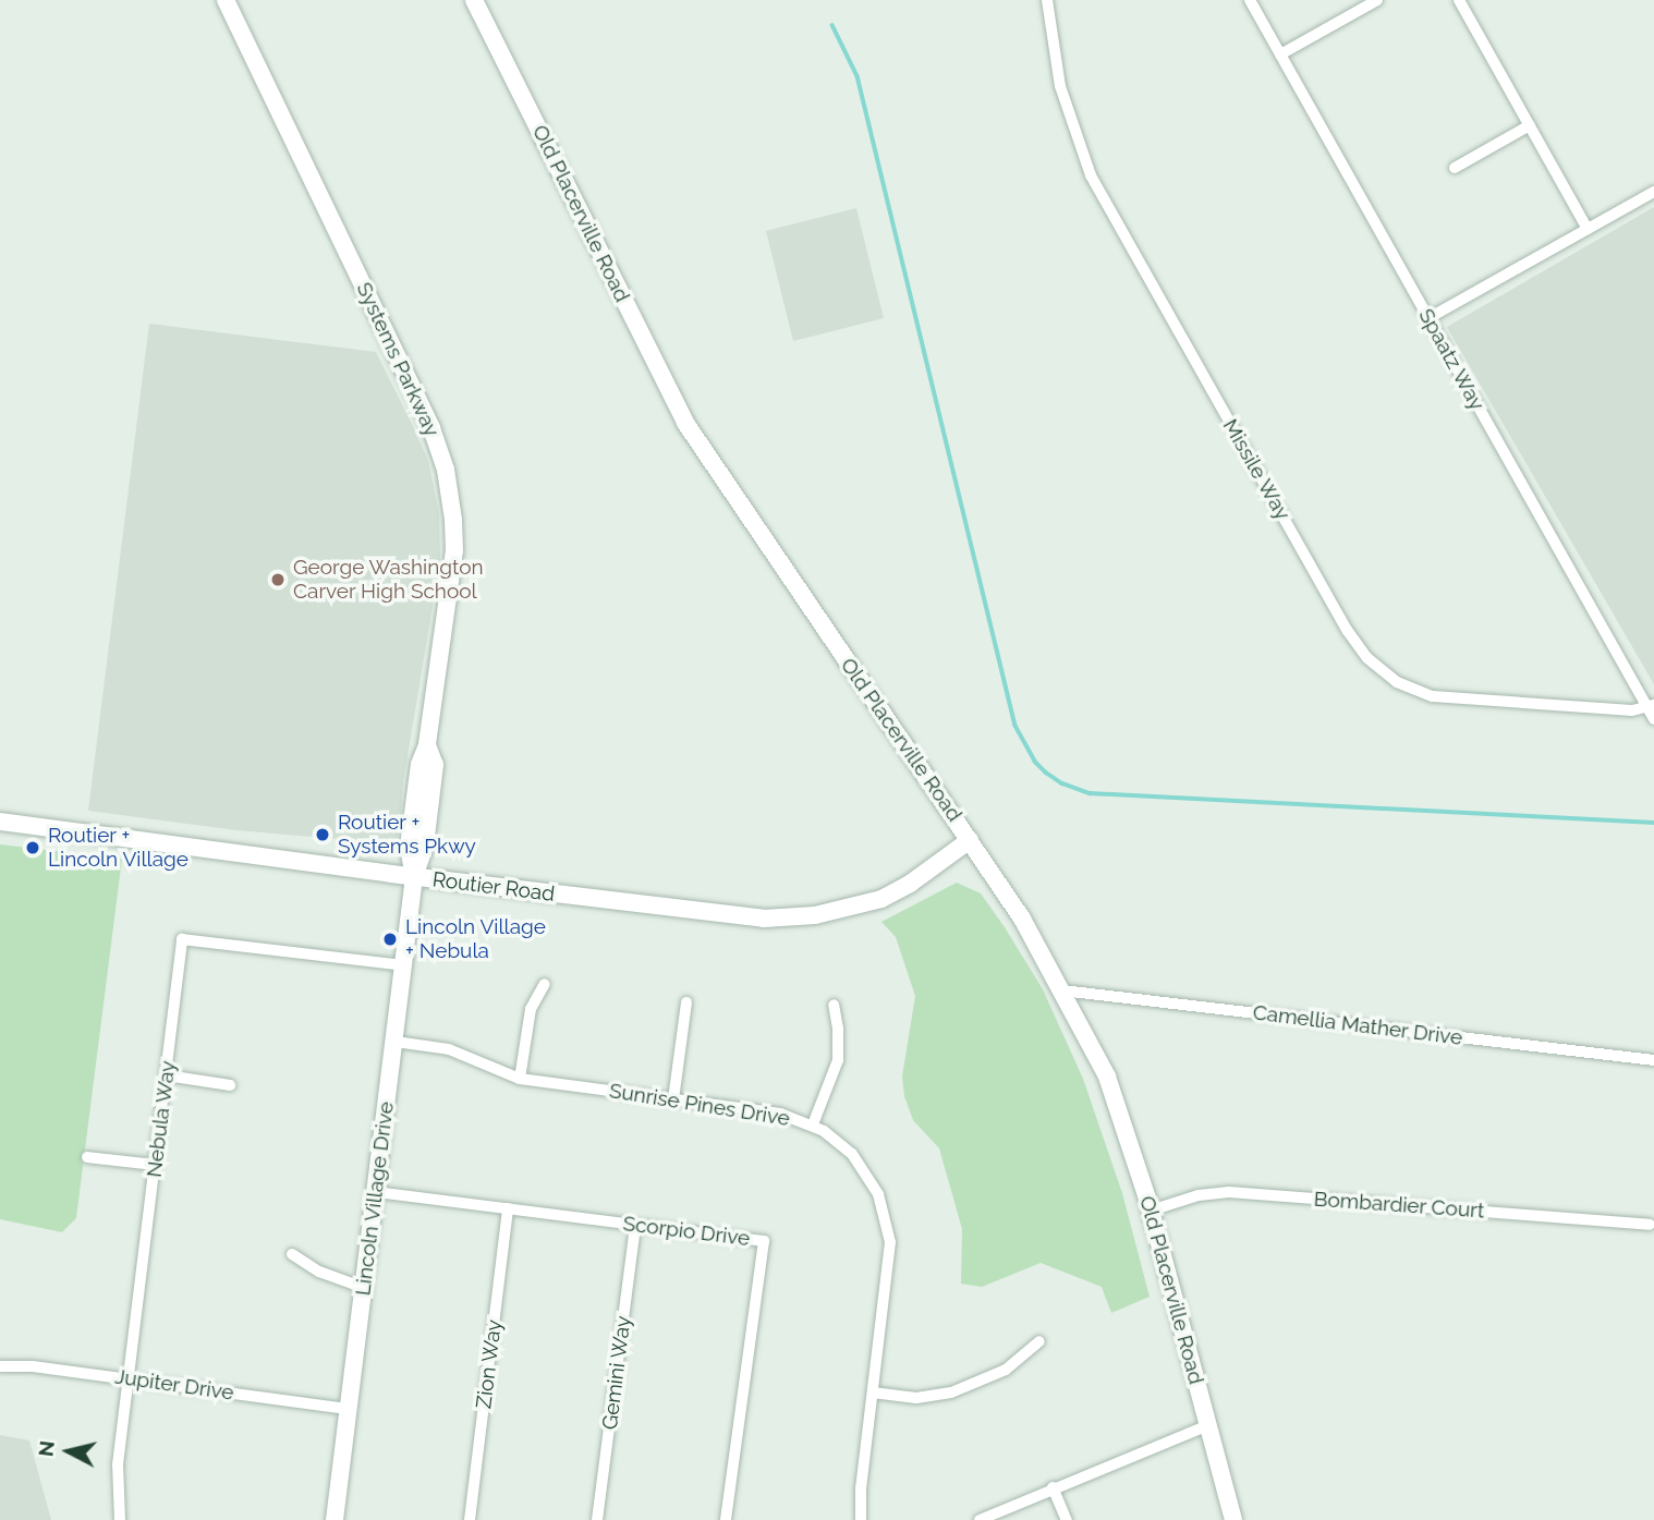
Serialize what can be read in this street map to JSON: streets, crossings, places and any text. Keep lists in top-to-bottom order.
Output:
{
  "streets": {
    "street": [
      "Old Placerville Road",
      "Systems Parkway",
      "Spaatz Way",
      "Missile Way",
      "Routier Road",
      "Camellia Mather Drive",
      "Sunrise Pines Drive",
      "Nebula Way",
      "Lincoln Village Drive",
      "Bombardier Court",
      "Scorpio Drive",
      "Zion Way",
      "Gemini Way",
      "Jupiter Drive"
    ]
  },
  "crossings": [
    ["Old Placerville Road", "Routier Road"],
    ["Old Placerville Road", "Camellia Mather Drive"],
    ["Old Placerville Road", "Bombardier Court"],
    ["Systems Parkway", "Routier Road"],
    ["Systems Parkway", "Lincoln Village Drive"],
    ["Spaatz Way", "Missile Way"],
    ["Routier Road", "Lincoln Village Drive"],
    ["Sunrise Pines Drive", "Lincoln Village Drive"],
    ["Nebula Way", "Lincoln Village Drive"],
    ["Nebula Way", "Jupiter Drive"],
    ["Lincoln Village Drive", "Scorpio Drive"],
    ["Lincoln Village Drive", "Jupiter Drive"],
    ["Scorpio Drive", "Zion Way"],
    ["Scorpio Drive", "Gemini Way"]
  ],
  "places": [
    "George Washington Carver High School",
    "Routier + Systems Pkwy",
    "Routier + Lincoln Village",
    "Lincoln Village + Nebula"
  ],
  "north": "left"
}
